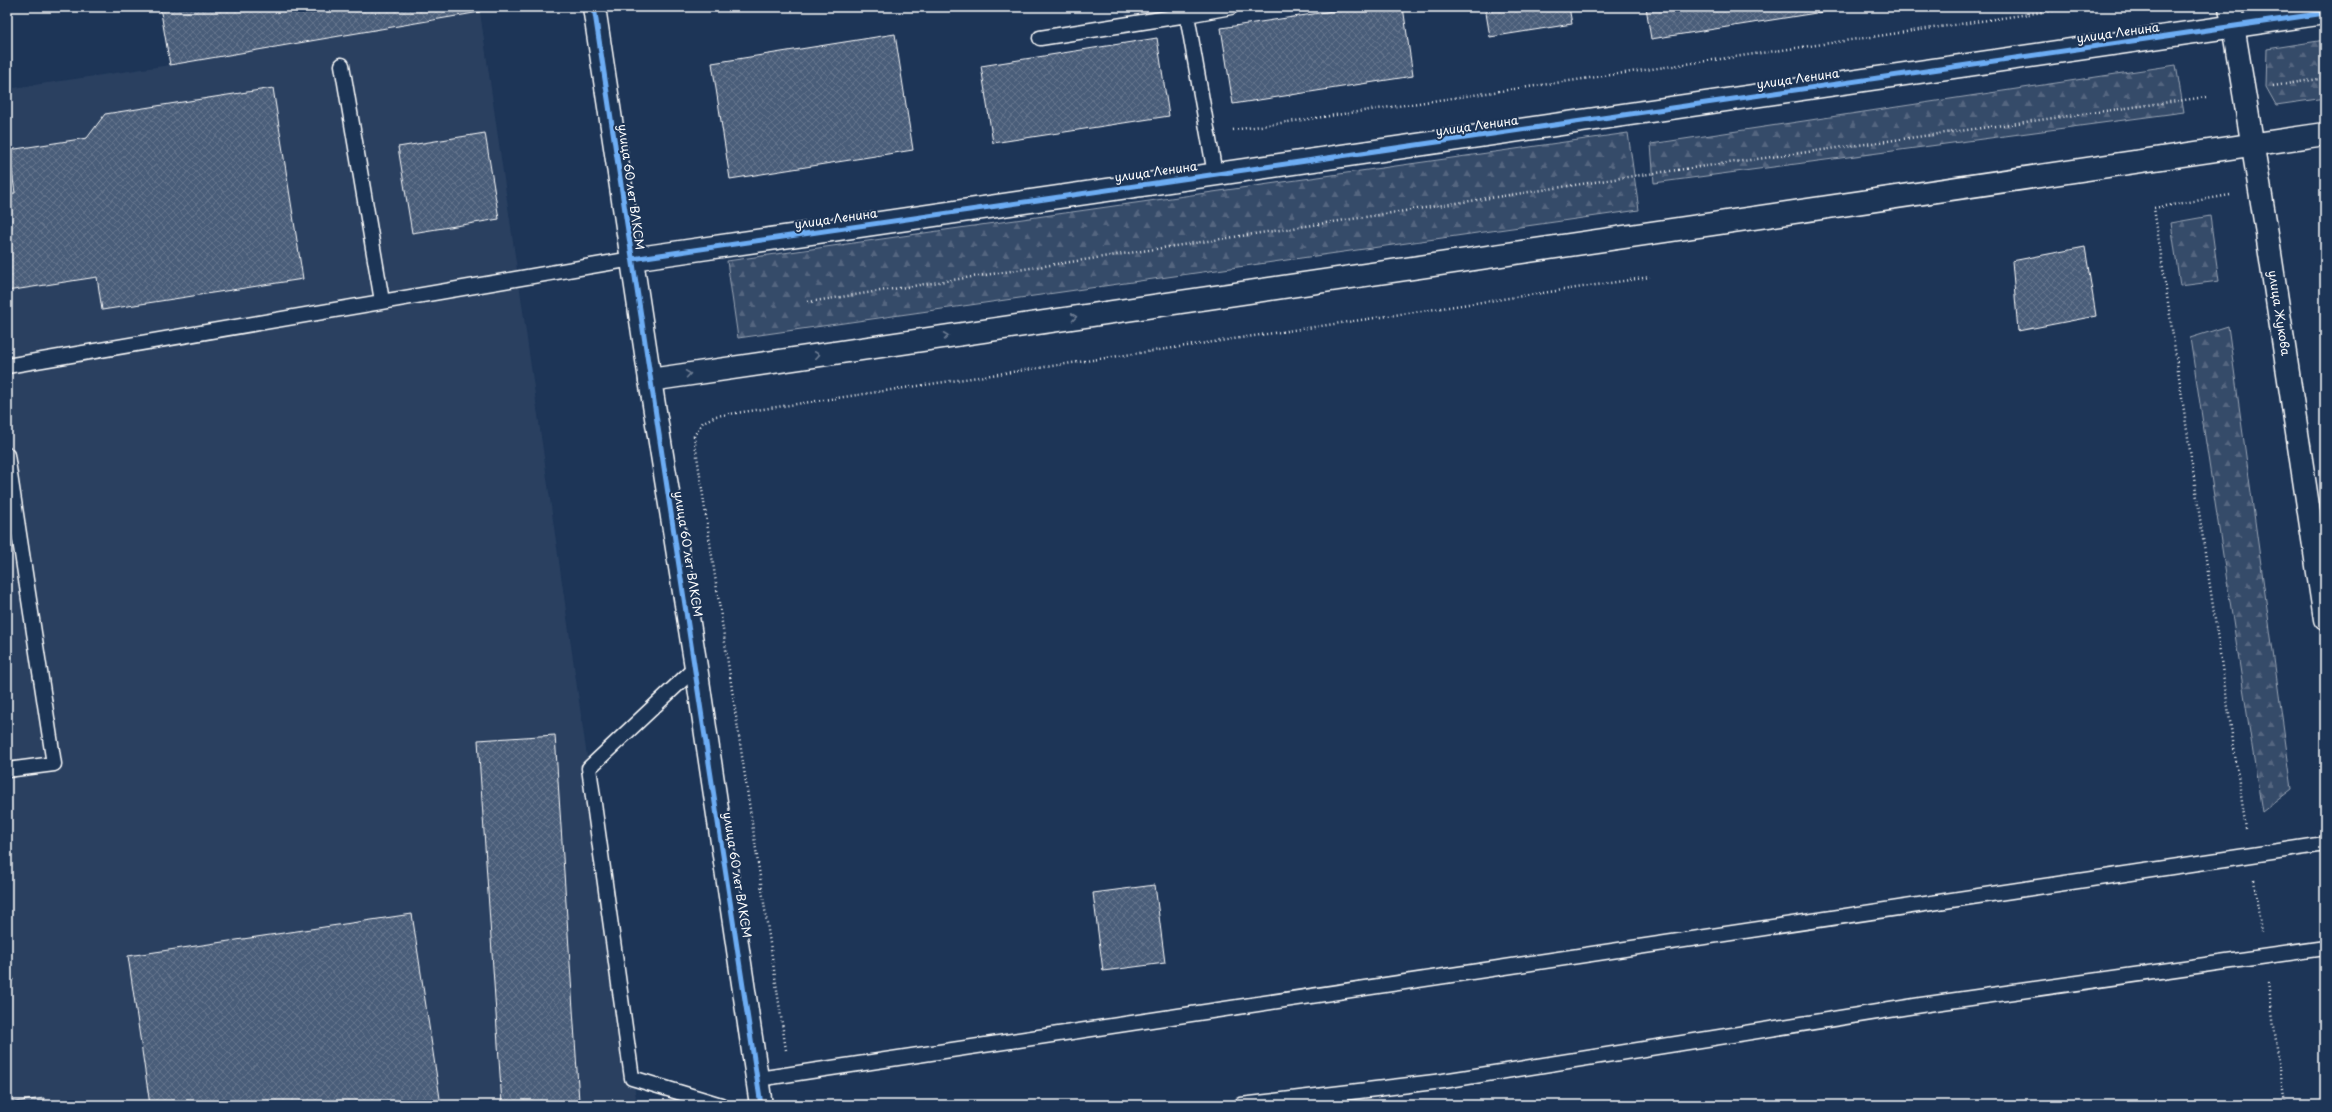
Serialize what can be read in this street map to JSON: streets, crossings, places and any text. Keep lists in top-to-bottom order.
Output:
{
  "streets": {
    "street": ["улица Ленина", "улица 60 лет ВЛКСМ", "улица Жукова"]
  },
  "crossings": [
    ["улица Ленина", "улица 60 лет ВЛКСМ"],
    ["улица Ленина", "улица Жукова"]
  ]
}
